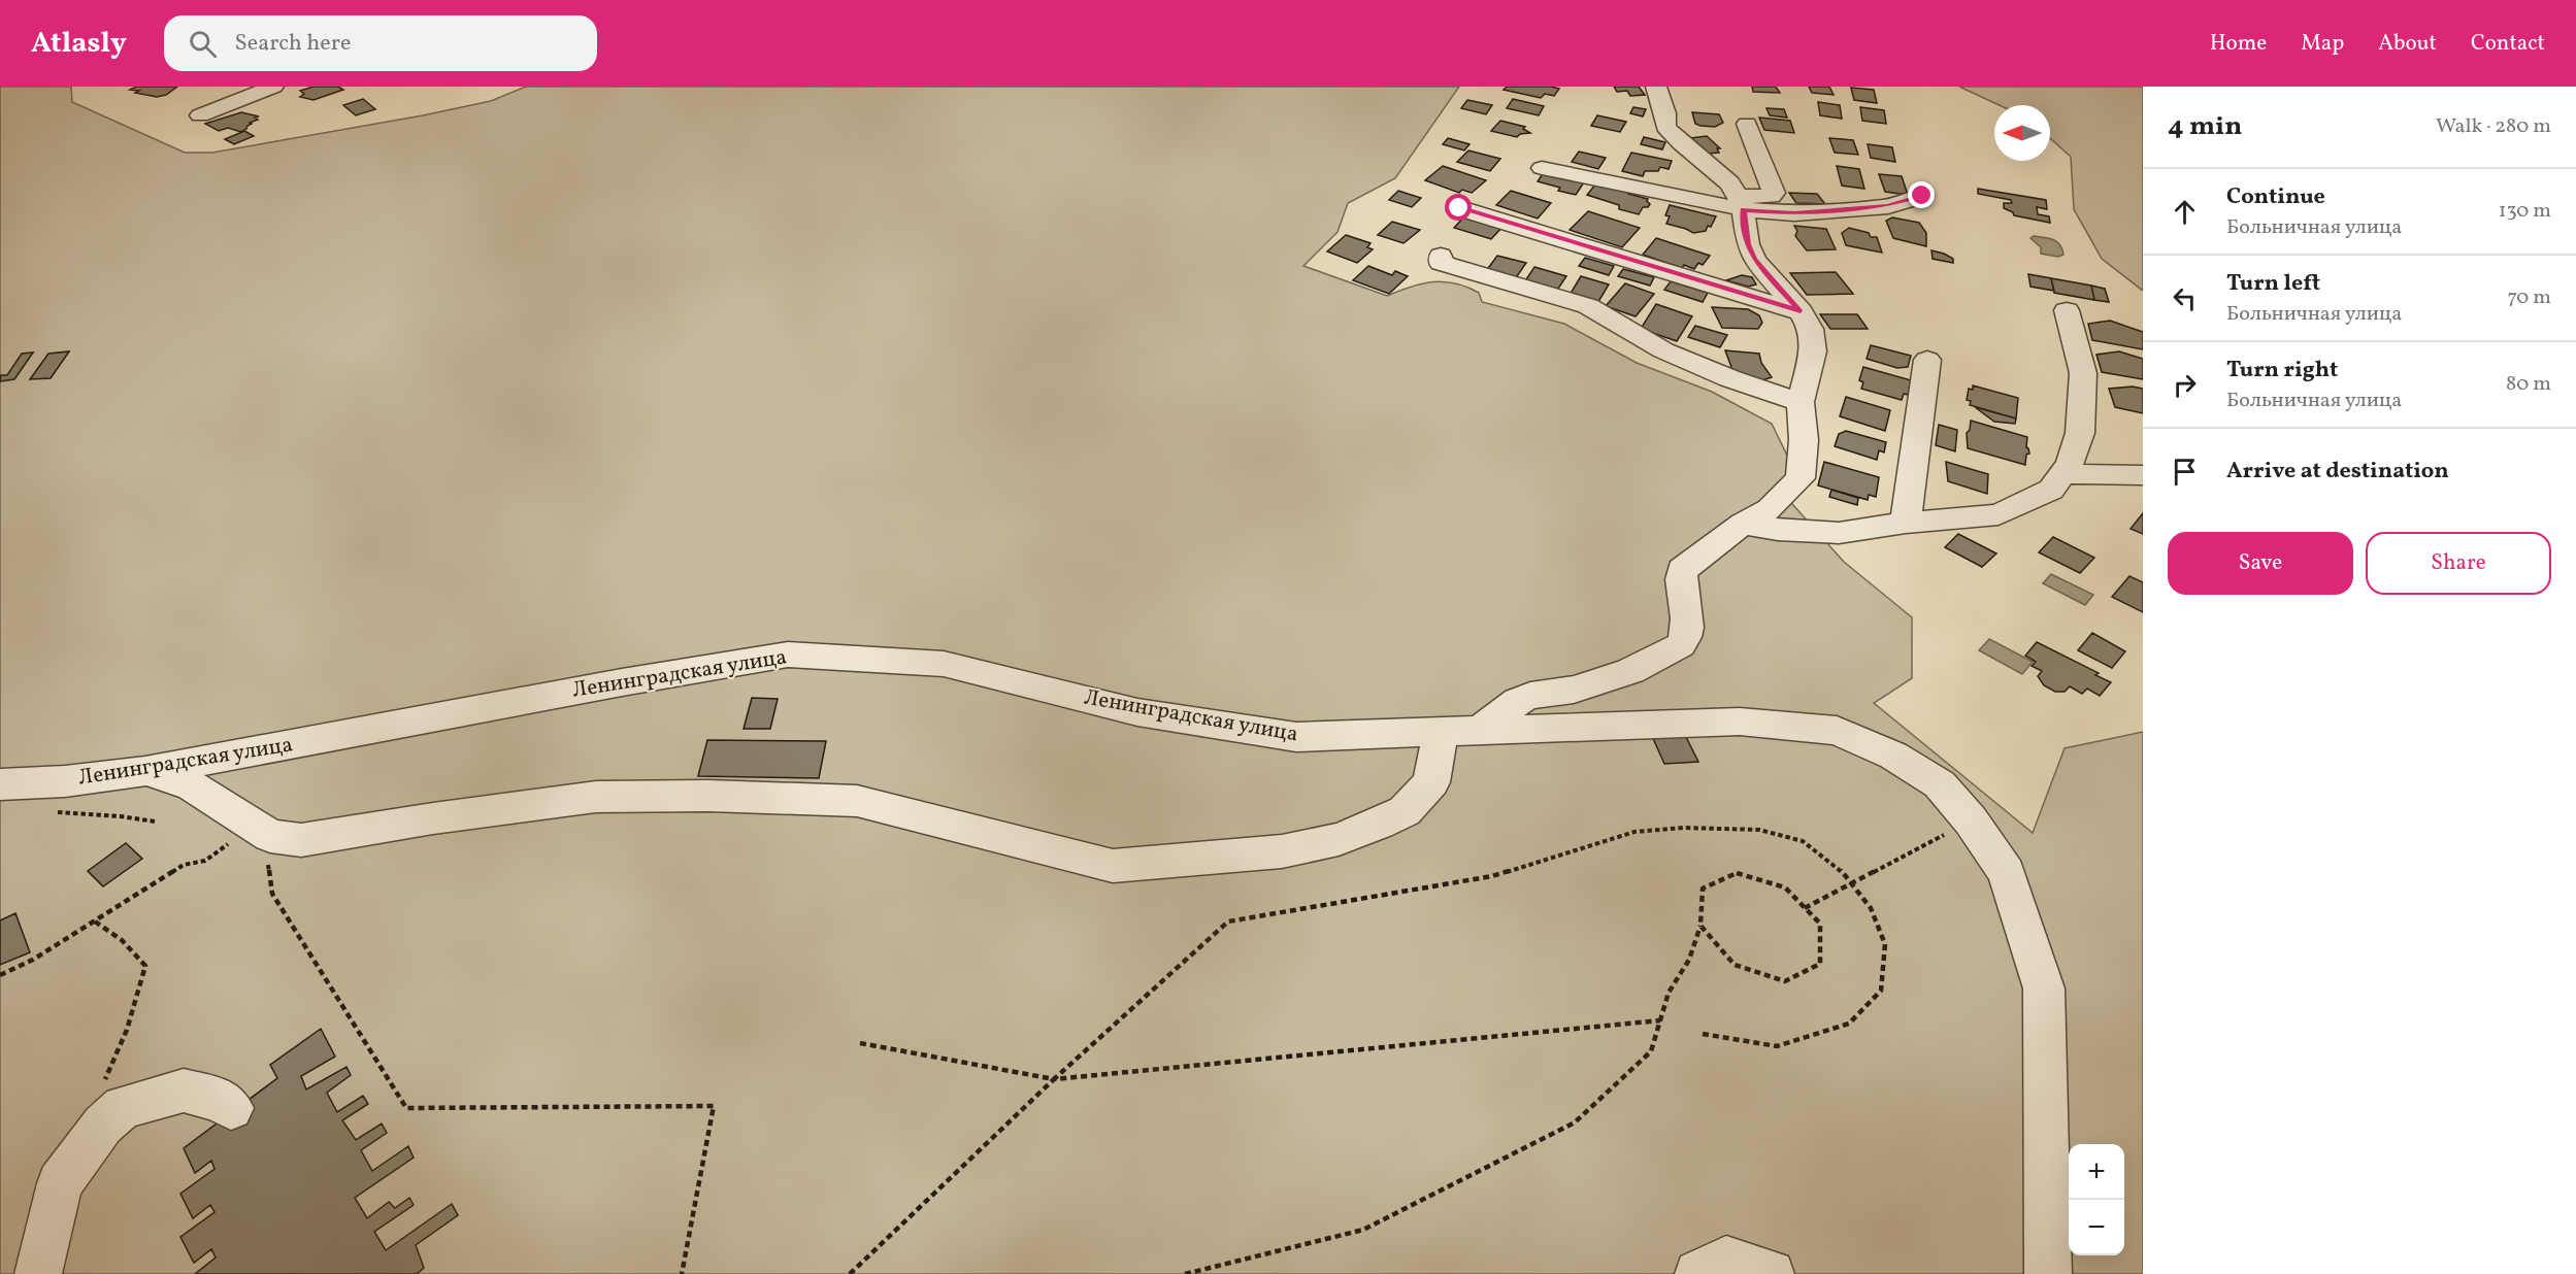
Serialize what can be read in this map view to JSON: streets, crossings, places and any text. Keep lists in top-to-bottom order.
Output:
{
  "streets": {
    "street": ["Ленинградская улица"]
  },
  "north": "left",
  "page": {
    "header": "Atlasly",
    "search": "Search here",
    "nav": [
      "Home",
      "Map",
      "About",
      "Contact"
    ],
    "heading": ["4 min", "Walk · 280 m"],
    "list": [
      ["Continue", "Больничная улица", "130 m"],
      ["Turn left", "Больничная улица", "70 m"],
      ["Turn right", "Больничная улица", "80 m"],
      "Arrive at destination"
    ],
    "buttons": ["Save", "Share"],
    "map_buttons": ["+", "−"]
  }
}
